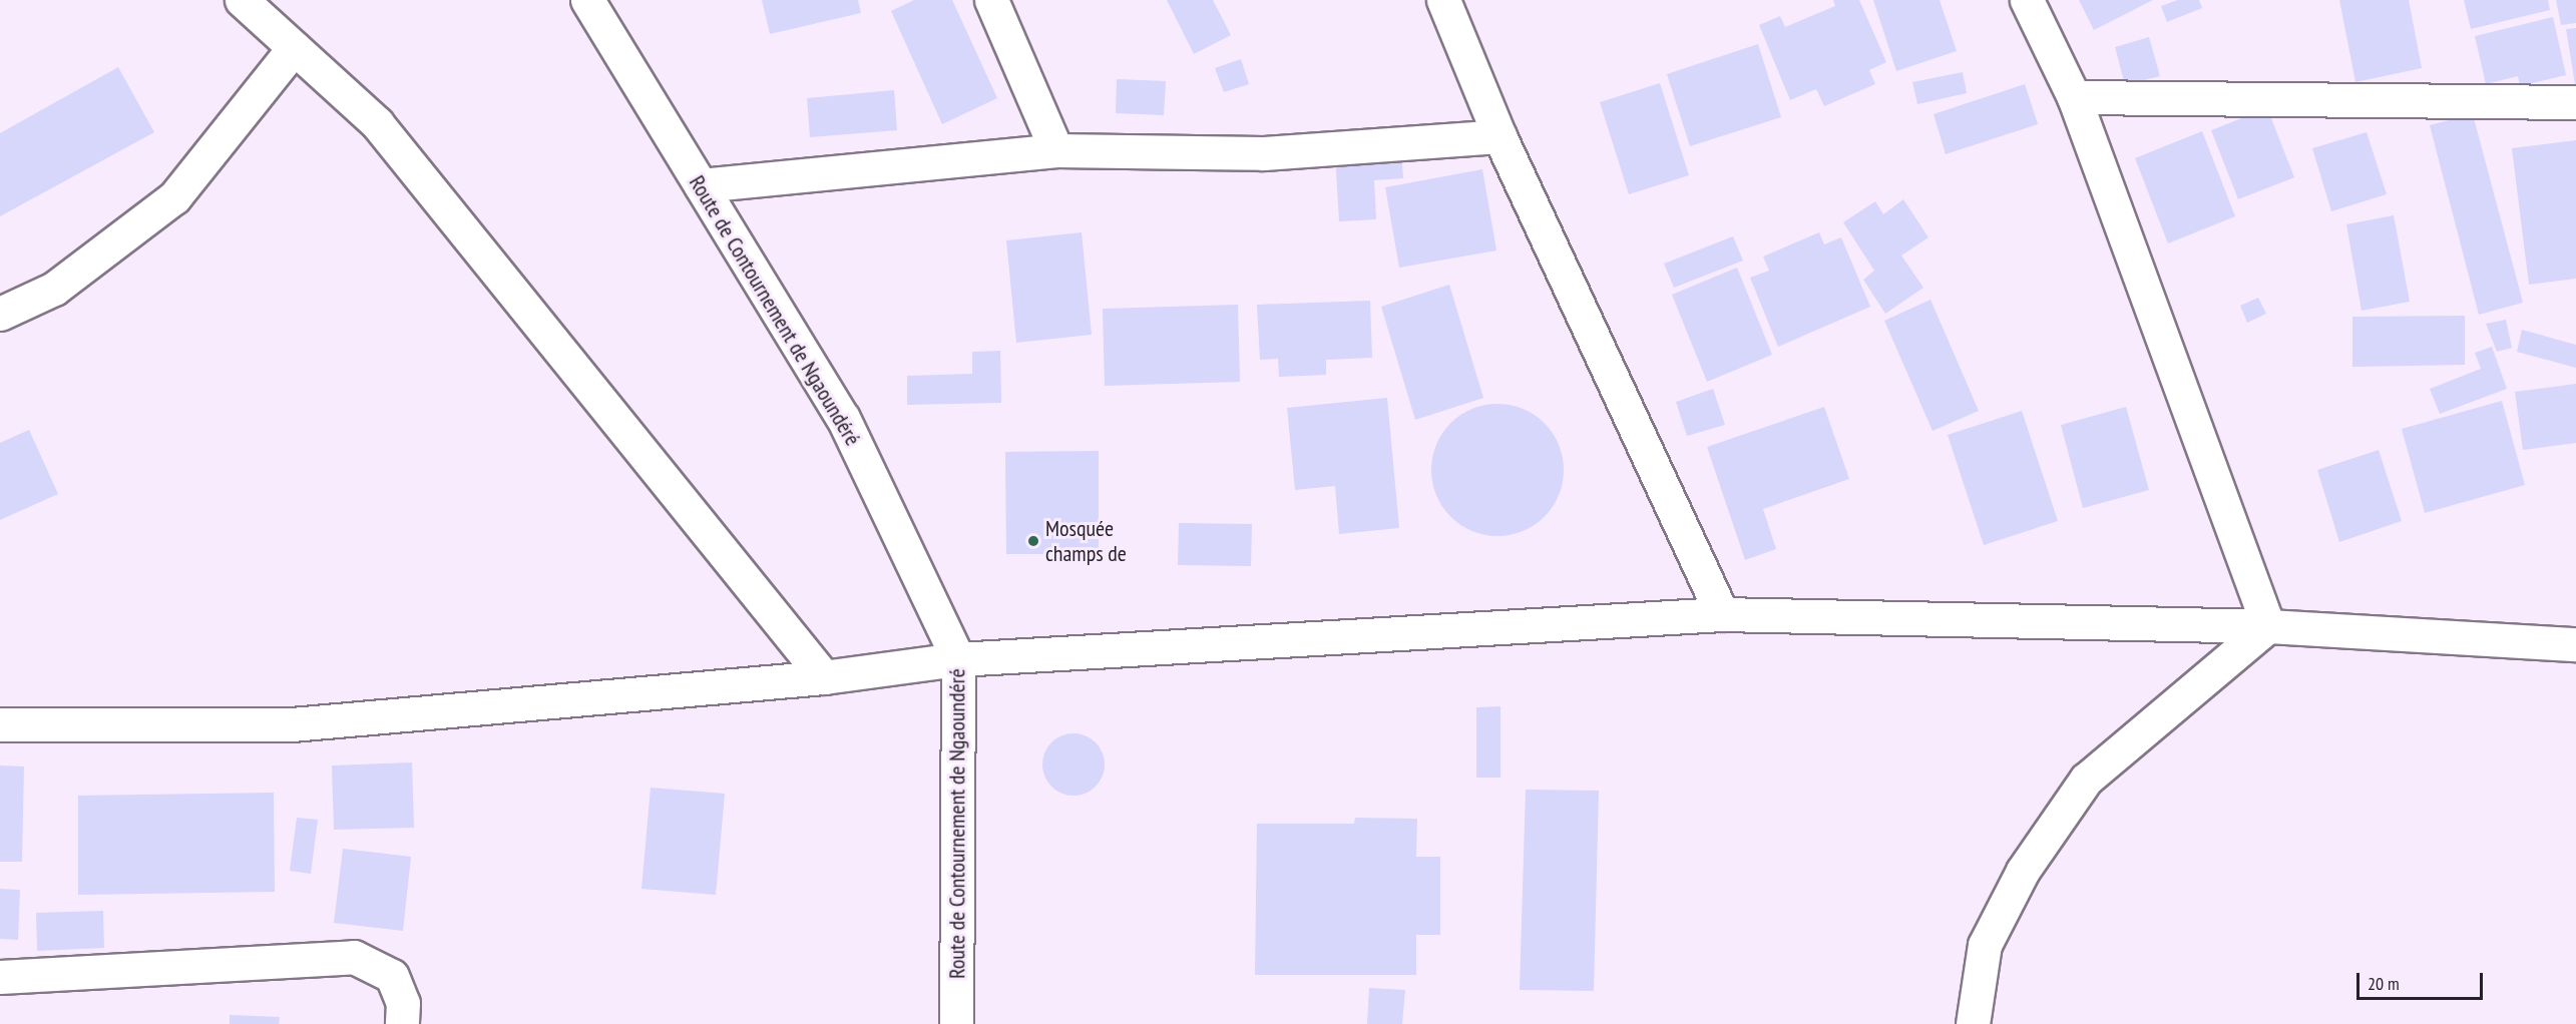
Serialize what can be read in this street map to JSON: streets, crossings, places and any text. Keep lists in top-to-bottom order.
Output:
{
  "streets": {
    "street": ["Route de Contournement de Ngaoundéré"]
  },
  "places": ["Mosquée champs de"],
  "scale_bar": "20 m"
}
